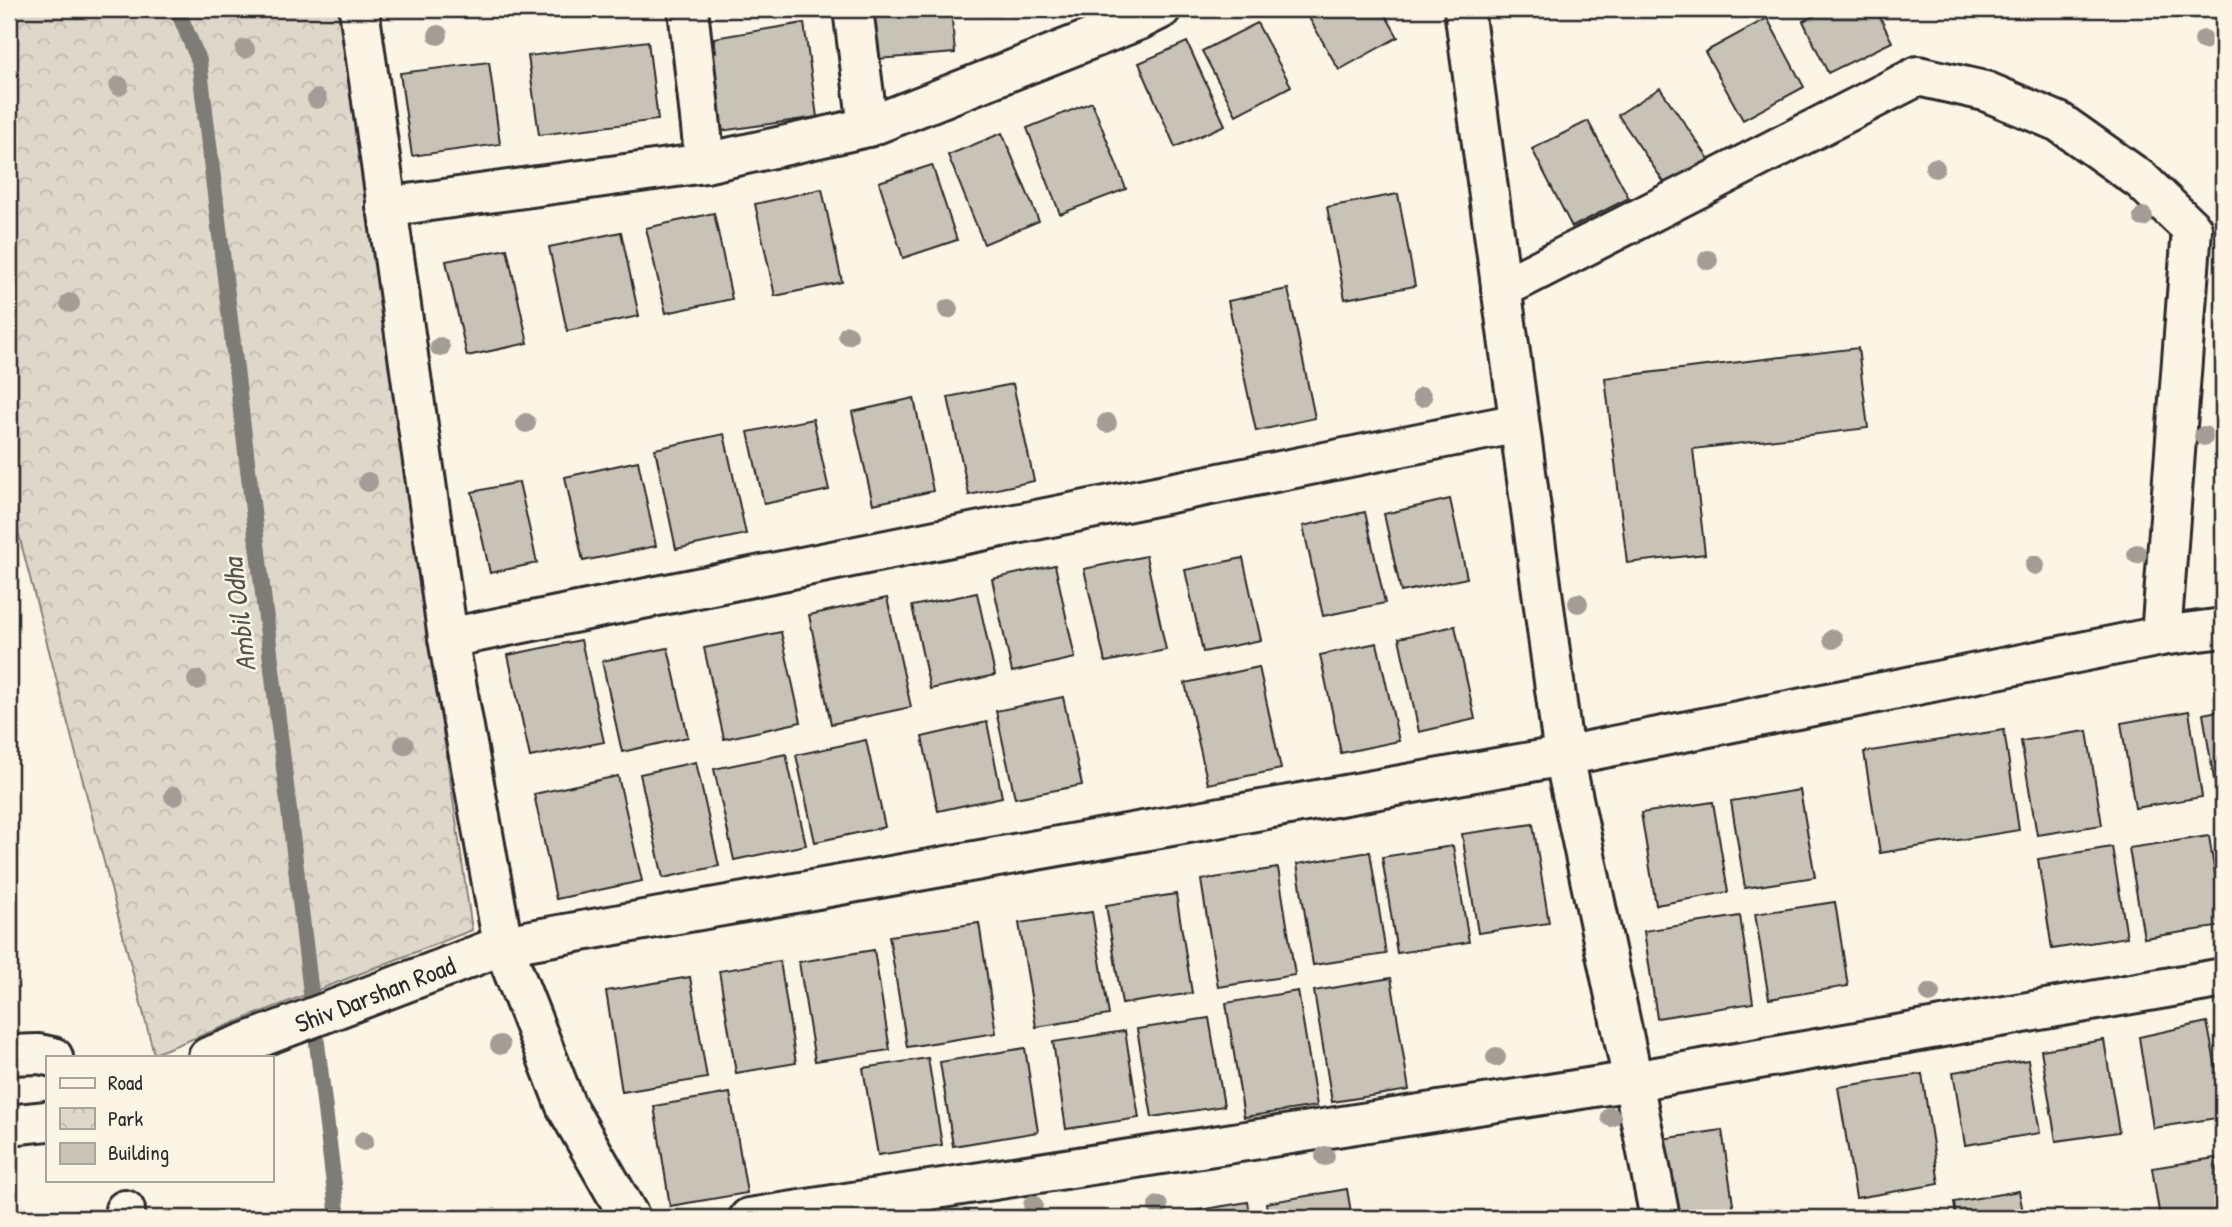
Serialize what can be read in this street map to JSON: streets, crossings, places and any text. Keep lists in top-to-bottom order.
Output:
{
  "streets": {
    "street": ["Shiv Darshan Road"]
  },
  "water": ["Ambil Odha"],
  "legend": ["Road", "Park", "Building"]
}
